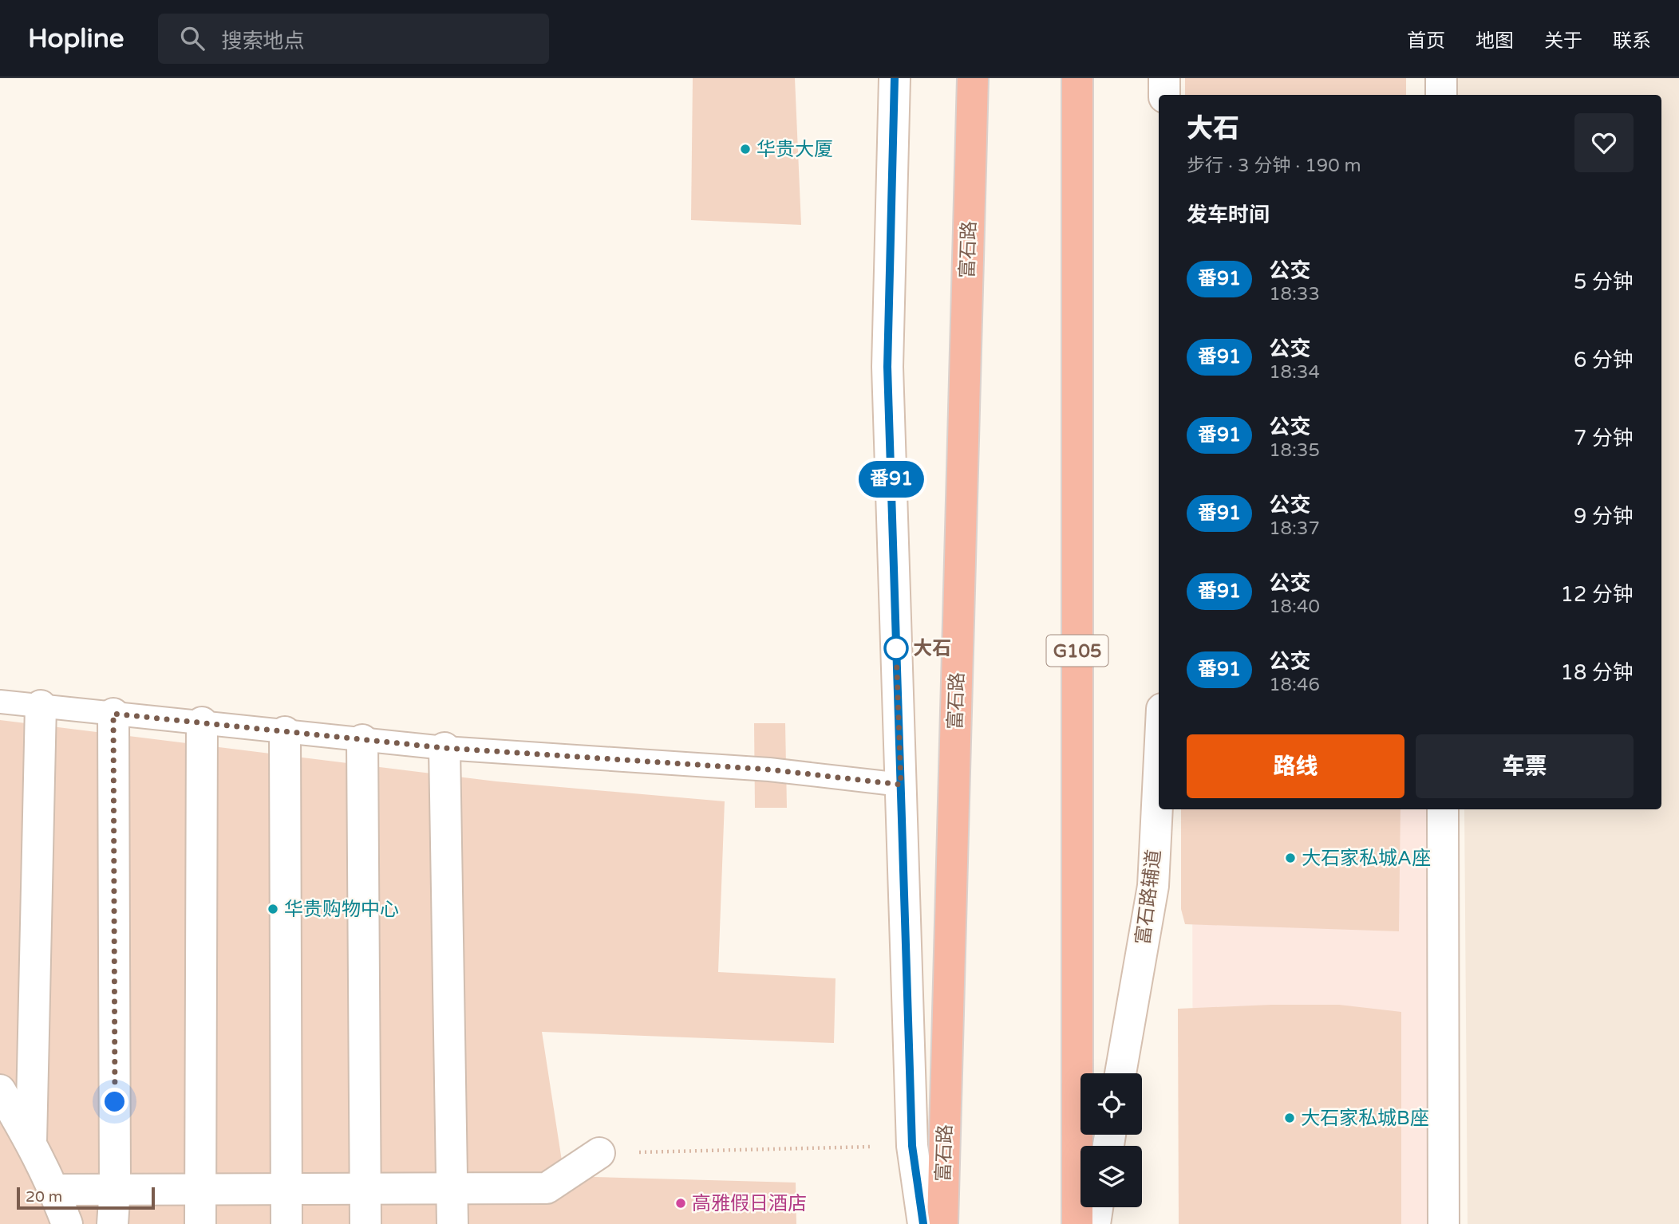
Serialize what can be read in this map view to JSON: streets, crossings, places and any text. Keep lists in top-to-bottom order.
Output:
{
  "streets": {
    "highway": ["富石路", "G105"],
    "street": ["富石路辅道"]
  },
  "places": [
    "华贵大厦",
    "大石",
    "大石家私城A座",
    "华贵购物中心",
    "大石家私城B座",
    "高雅假日酒店"
  ],
  "lines": ["bus line 番91"],
  "scale_bar": "20 m",
  "page": {
    "header": "Hopline",
    "search": "搜索地点",
    "nav": [
      "首页",
      "地图",
      "关于",
      "联系"
    ],
    "on_map": "番91",
    "heading": [
      ["大石", "步行 · 3 分钟 · 190 m"],
      "发车时间"
    ],
    "list": [
      {
        "mark": "番91",
        "name": "公交",
        "note": "18:33",
        "value": "5 分钟"
      },
      {
        "mark": "番91",
        "name": "公交",
        "note": "18:34",
        "value": "6 分钟"
      },
      {
        "mark": "番91",
        "name": "公交",
        "note": "18:35",
        "value": "7 分钟"
      },
      {
        "mark": "番91",
        "name": "公交",
        "note": "18:37",
        "value": "9 分钟"
      },
      {
        "mark": "番91",
        "name": "公交",
        "note": "18:40",
        "value": "12 分钟"
      },
      {
        "mark": "番91",
        "name": "公交",
        "note": "18:46",
        "value": "18 分钟"
      }
    ],
    "buttons": ["路线", "车票"],
    "scale": "20 m"
  }
}
